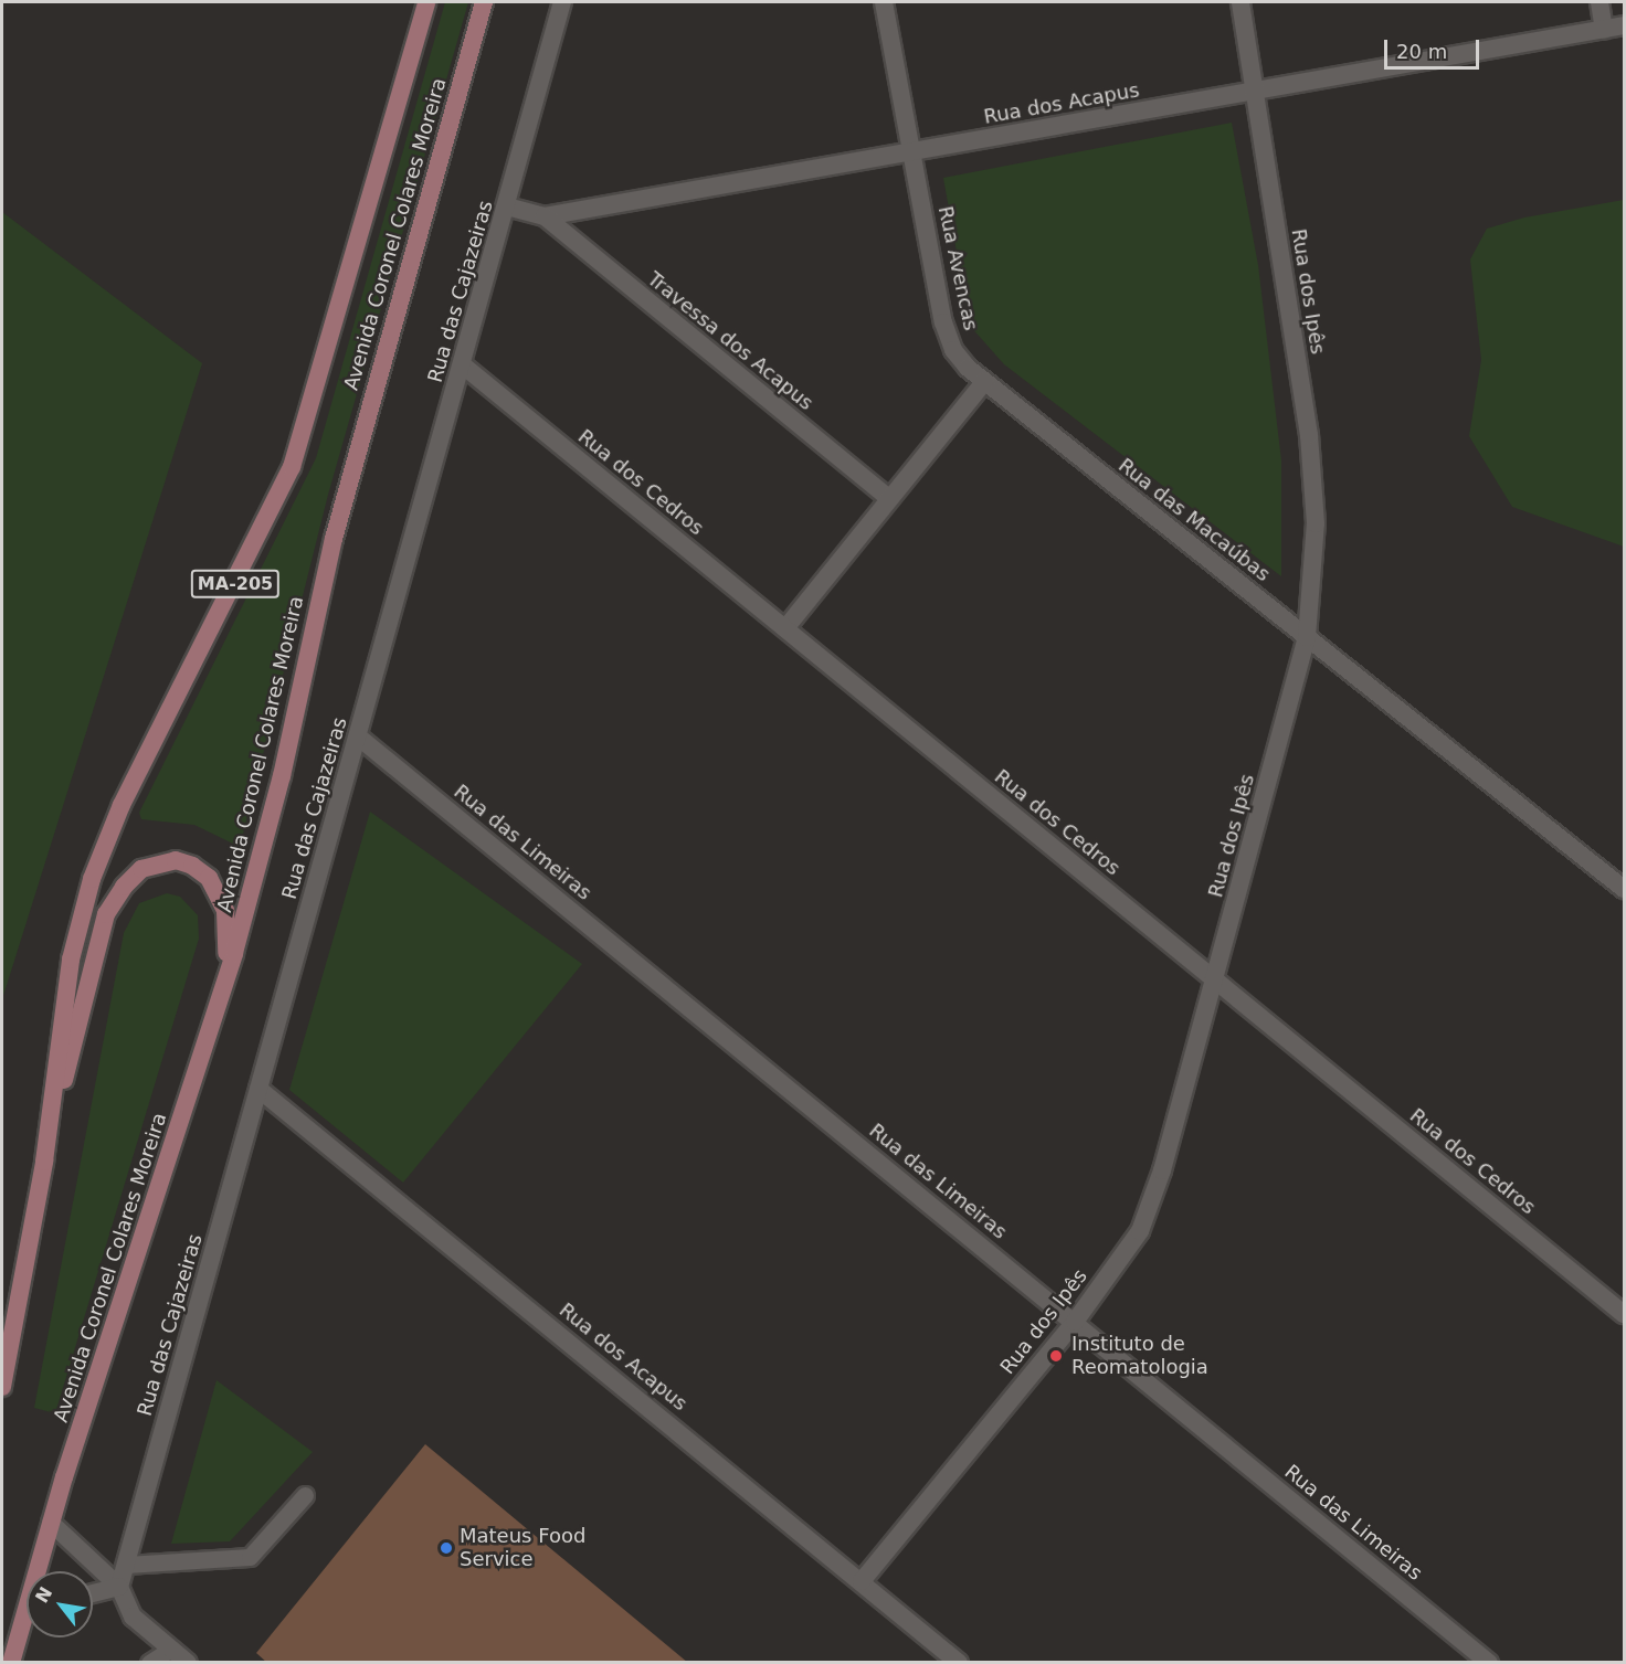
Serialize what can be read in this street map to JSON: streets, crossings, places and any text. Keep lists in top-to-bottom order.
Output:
{
  "streets": {
    "main road": ["Avenida Coronel Colares Moreira", "MA-205"],
    "street": [
      "Rua dos Acapus",
      "Rua Avencas",
      "Rua das Cajazeiras",
      "Rua dos Ipês",
      "Travessa dos Acapus",
      "Rua dos Cedros",
      "Rua das Macaúbas",
      "Rua das Limeiras"
    ]
  },
  "crossings": [
    ["Rua dos Acapus", "Rua Avencas"],
    ["Rua dos Acapus", "Rua das Cajazeiras"],
    ["Rua dos Acapus", "Rua dos Ipês"],
    ["Rua dos Acapus", "Travessa dos Acapus"],
    ["Rua Avencas", "Rua das Macaúbas"],
    ["Rua das Cajazeiras", "Rua dos Cedros"],
    ["Rua das Cajazeiras", "Rua das Limeiras"],
    ["Rua dos Ipês", "Rua dos Cedros"],
    ["Rua dos Ipês", "Rua das Macaúbas"],
    ["Rua dos Ipês", "Rua das Limeiras"]
  ],
  "places": ["Instituto de Reomatologia", "Mateus Food Service"],
  "scale_bar": "20 m",
  "north": "top left"
}
